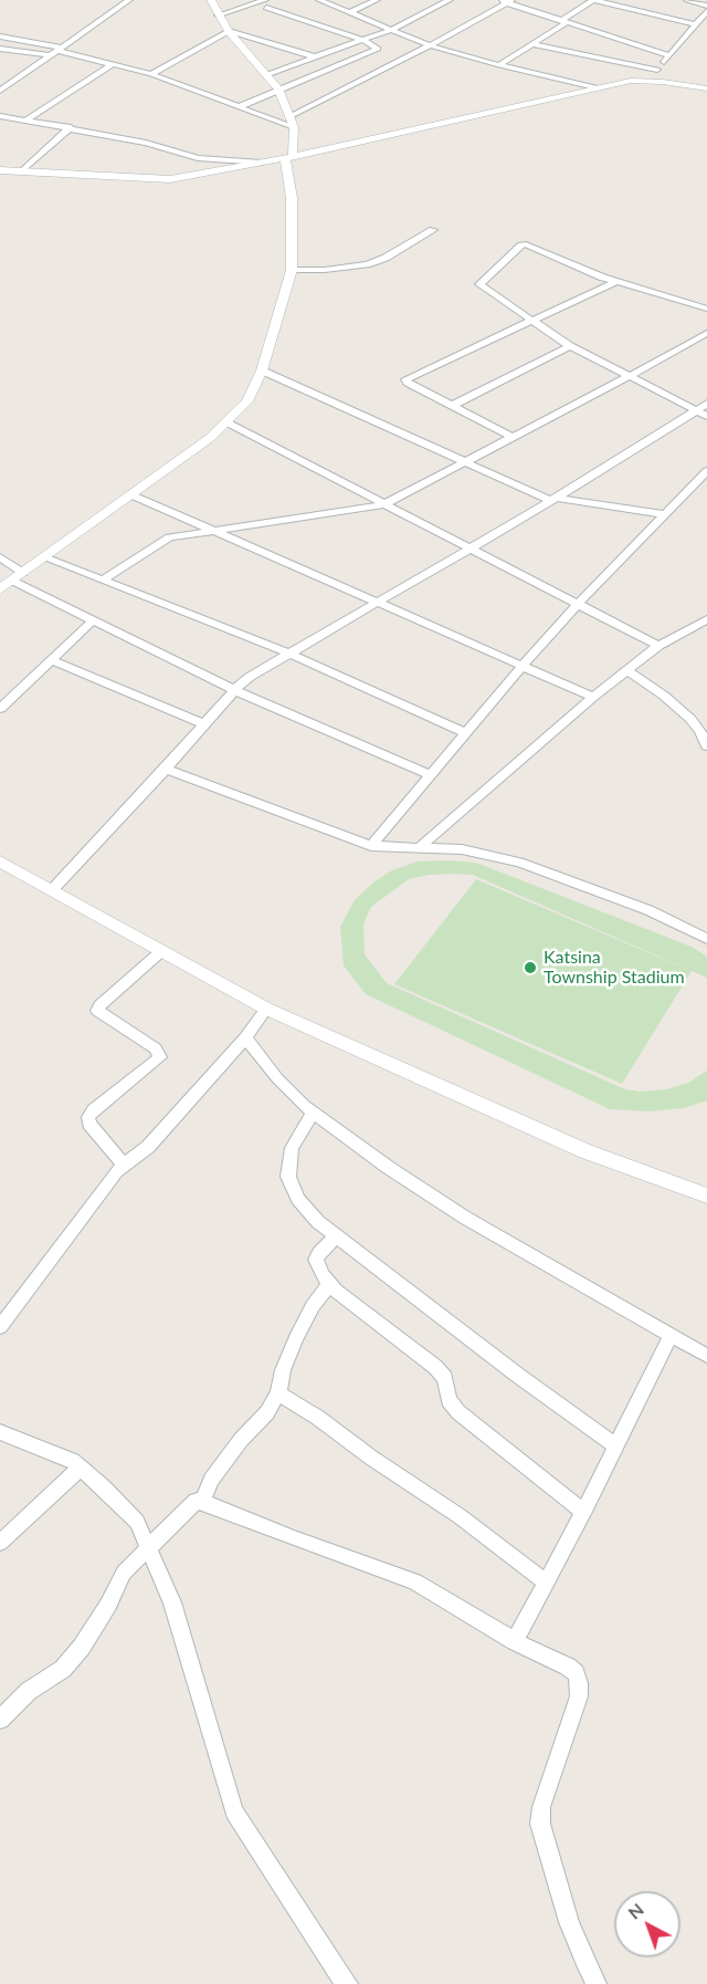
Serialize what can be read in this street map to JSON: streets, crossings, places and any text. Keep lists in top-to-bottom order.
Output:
{
  "places": ["Katsina Township Stadium"],
  "north": "top left"
}
